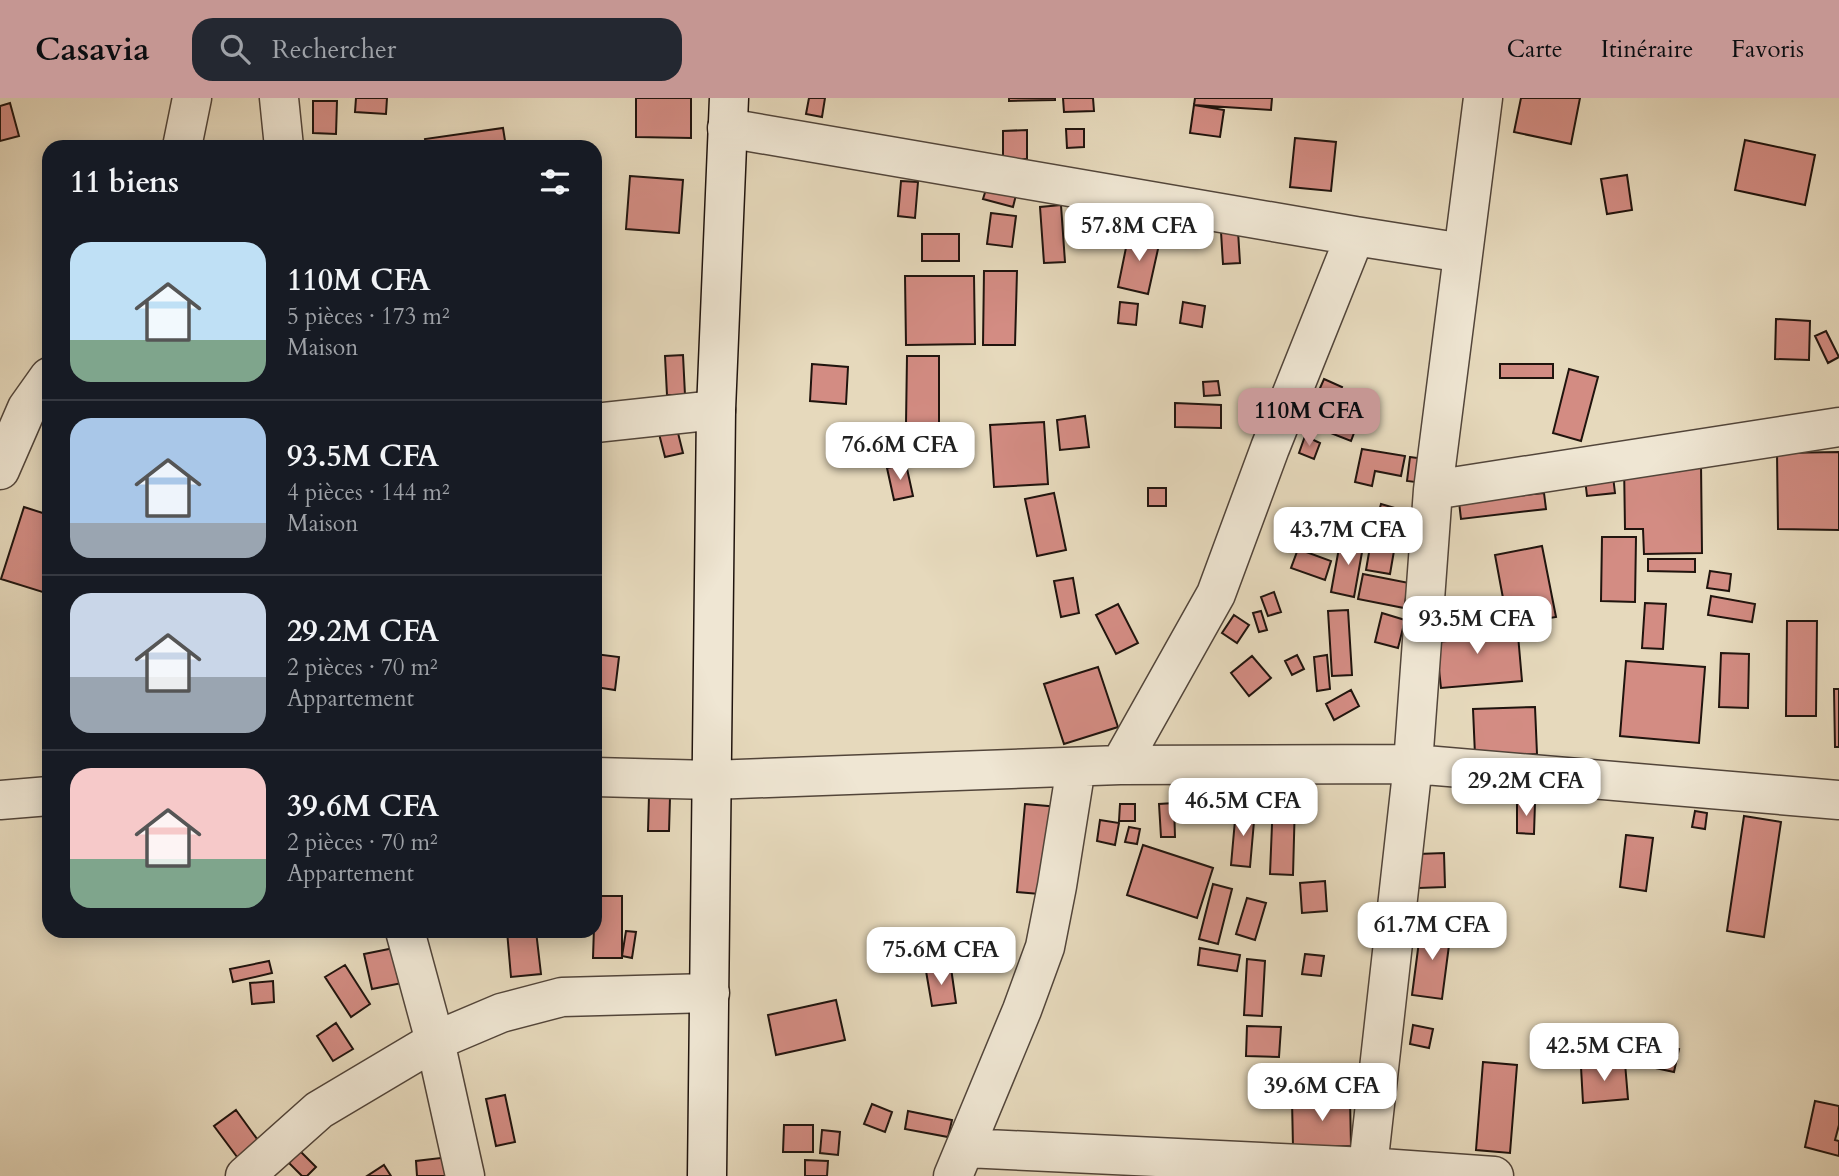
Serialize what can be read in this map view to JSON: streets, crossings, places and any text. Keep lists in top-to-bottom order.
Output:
{
  "page": {
    "header": "Casavia",
    "search": "Rechercher",
    "nav": ["Carte", "Itinéraire", "Favoris"],
    "heading": "11 biens",
    "price": [
      "57.8M CFA",
      "110M CFA",
      "76.6M CFA",
      "43.7M CFA",
      "93.5M CFA",
      "29.2M CFA",
      "46.5M CFA",
      "61.7M CFA",
      "75.6M CFA",
      "42.5M CFA",
      "39.6M CFA"
    ],
    "list": [
      {
        "name": "110M CFA",
        "note": "5 pièces · 173 m² · Maison"
      },
      {
        "name": "93.5M CFA",
        "note": "4 pièces · 144 m² · Maison"
      },
      {
        "name": "29.2M CFA",
        "note": "2 pièces · 70 m² · Appartement"
      },
      {
        "name": "39.6M CFA",
        "note": "2 pièces · 70 m² · Appartement"
      }
    ]
  }
}
